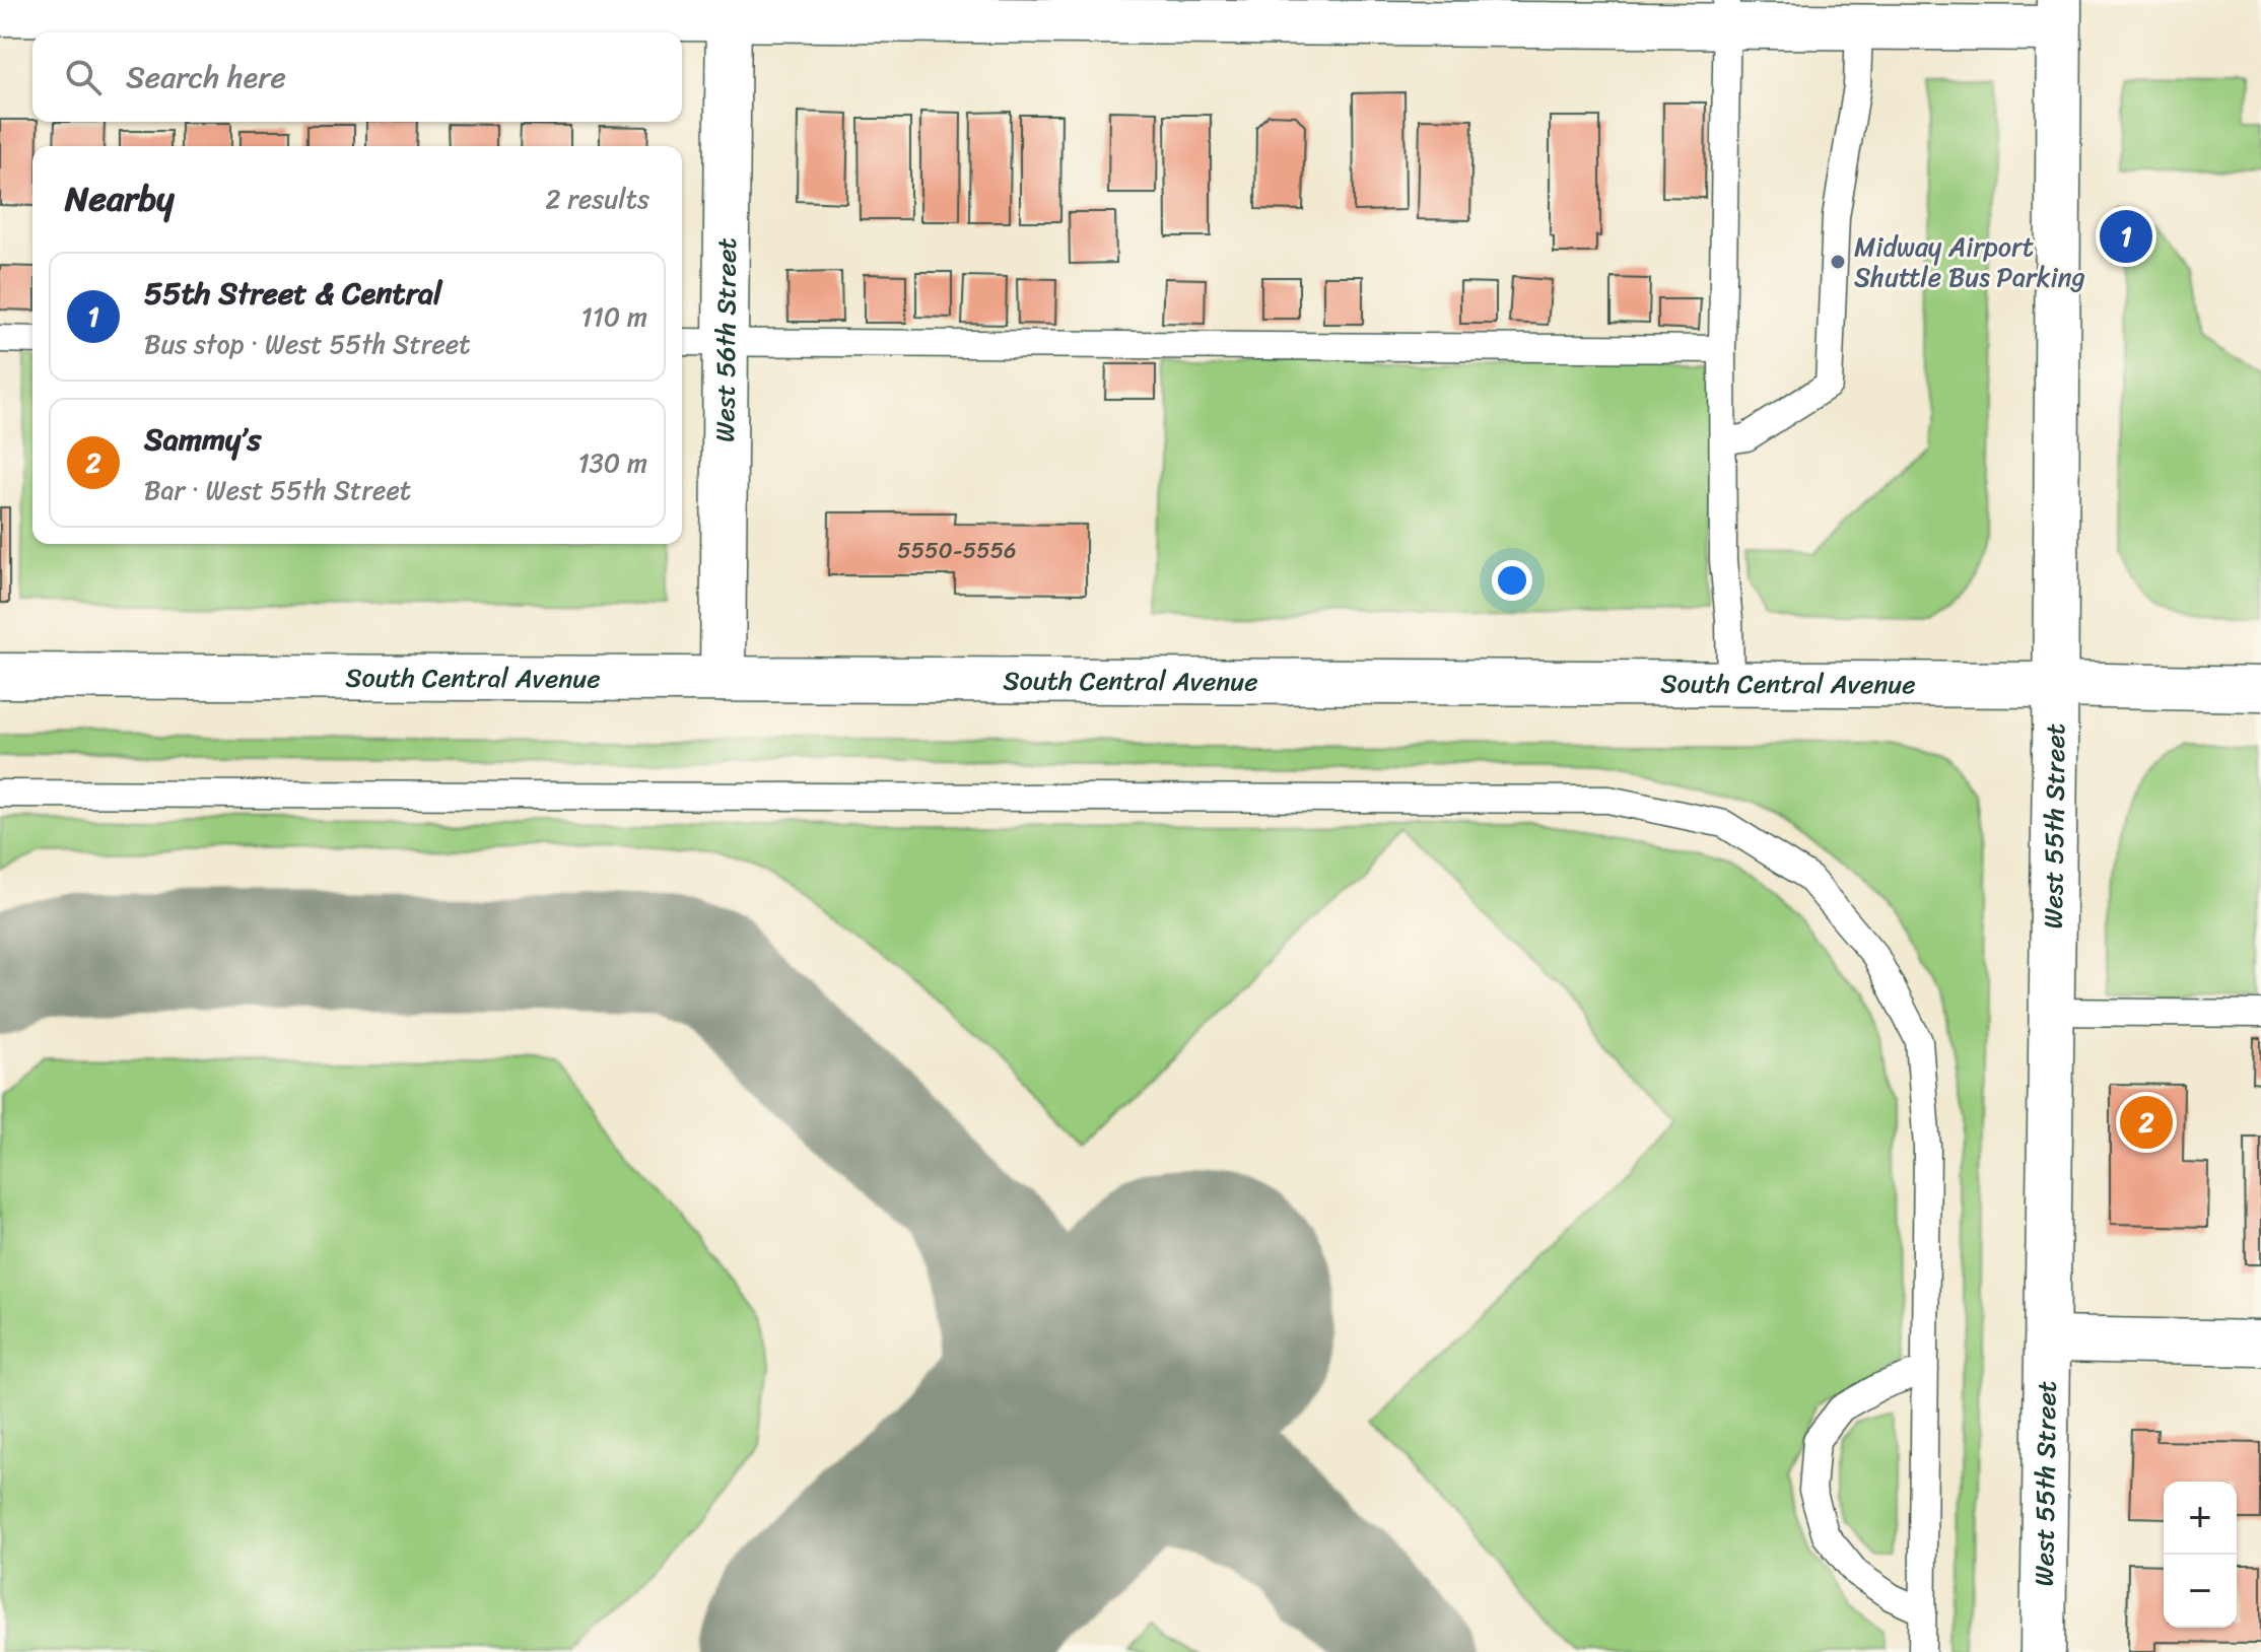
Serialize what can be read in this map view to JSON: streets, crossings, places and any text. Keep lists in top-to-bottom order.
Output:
{
  "streets": {
    "main road": ["West 56th Street", "South Central Avenue", "West 55th Street"]
  },
  "crossings": [
    ["West 56th Street", "South Central Avenue"],
    ["South Central Avenue", "West 55th Street"]
  ],
  "places": ["Midway Airport Shuttle Bus Parking"],
  "house_numbers": ["5550-5556"],
  "page": {
    "search": "Search here",
    "heading": ["Nearby", "2 results"],
    "pins": ["1", "2"],
    "list": [
      {
        "mark": "1",
        "name": "55th Street & Central",
        "note": "Bus stop · West 55th Street",
        "value": "110 m"
      },
      {
        "mark": "2",
        "name": "Sammy’s",
        "note": "Bar · West 55th Street",
        "value": "130 m"
      }
    ],
    "map_buttons": ["+", "−"]
  }
}
